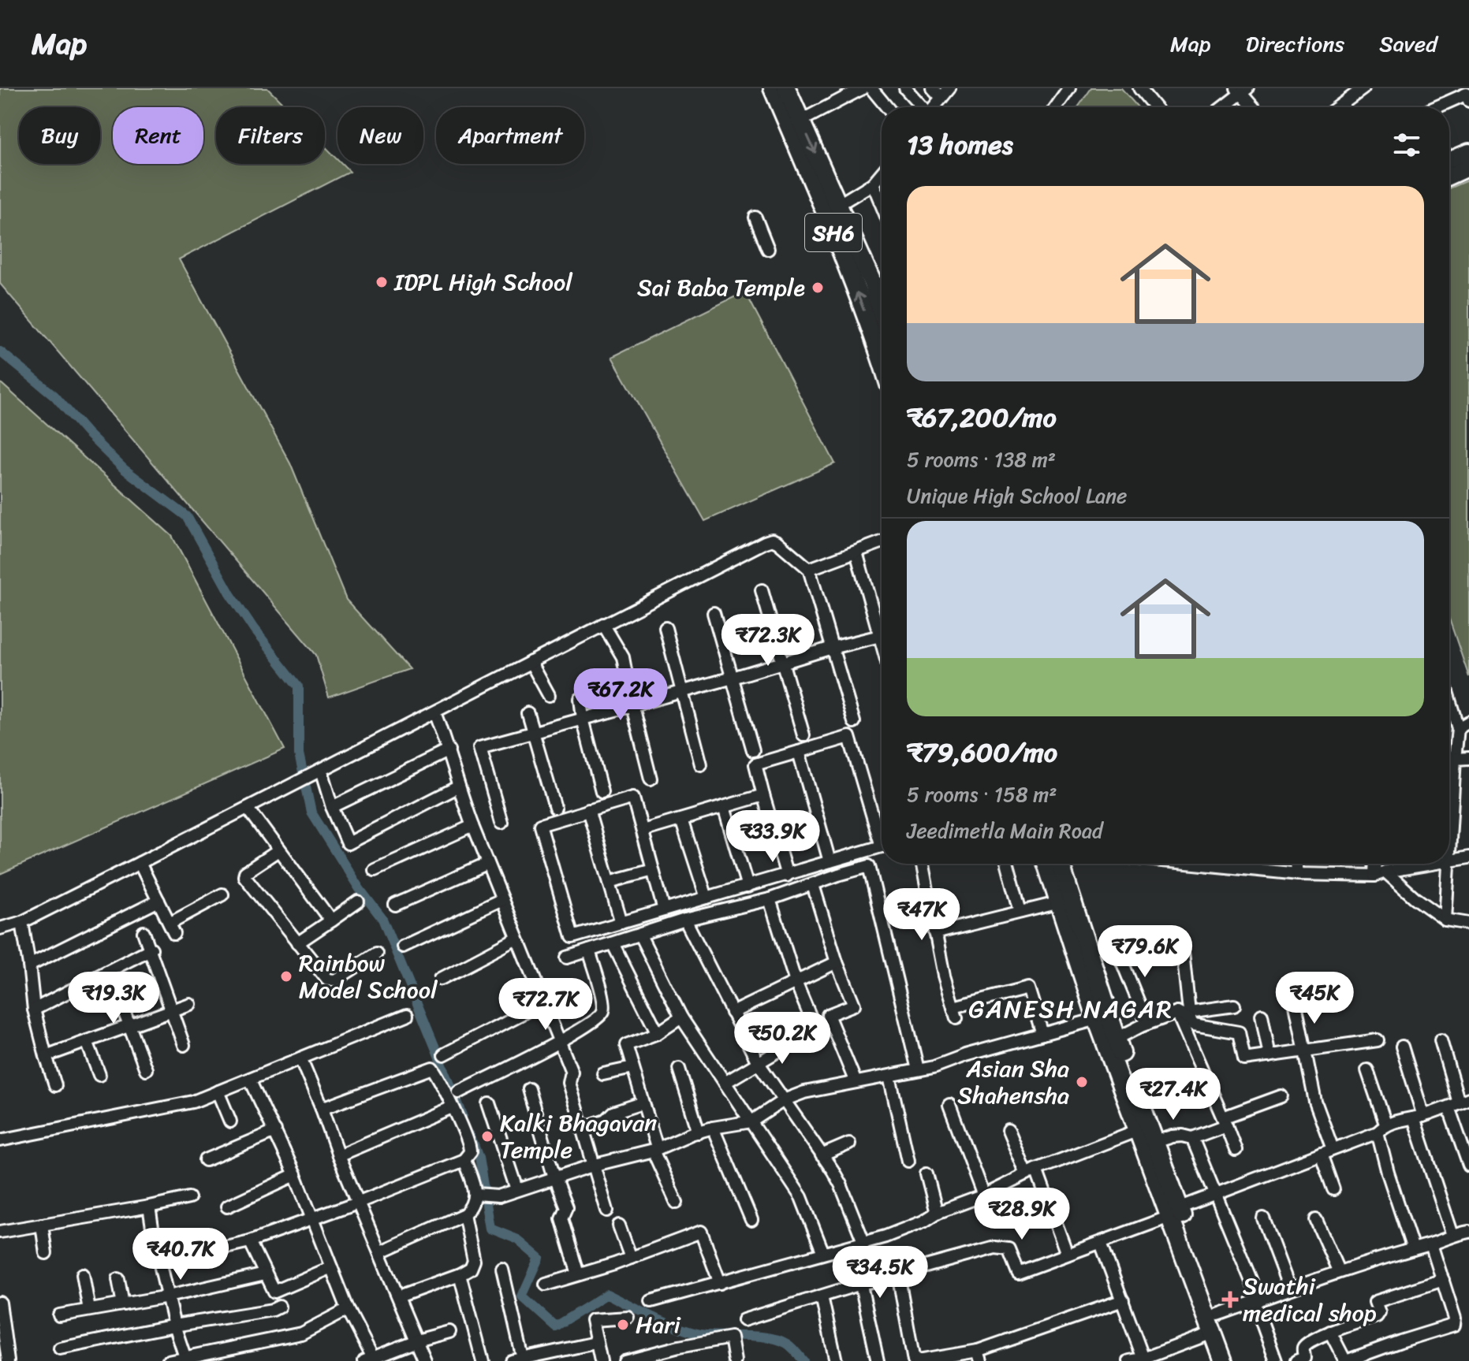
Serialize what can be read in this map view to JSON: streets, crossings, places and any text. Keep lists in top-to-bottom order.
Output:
{
  "streets": {
    "main road": ["SH6"]
  },
  "districts": ["GANESH NAGAR"],
  "places": {
    "other": [
      "IDPL High School",
      "Sai Baba Temple",
      "Rainbow Model School",
      "Asian Sha Shahensha",
      "Kalki Bhagavan Temple",
      "Hari"
    ],
    "health": ["Swathi medical shop"]
  },
  "page": {
    "header": "Map",
    "nav": ["Map", "Directions", "Saved"],
    "chip": [
      "Buy",
      "Rent",
      "Filters",
      "New",
      "Apartment"
    ],
    "heading": "13 homes",
    "list": [
      {
        "name": "₹67,200/mo",
        "note": "5 rooms · 138 m² · Unique High School Lane"
      },
      {
        "name": "₹79,600/mo",
        "note": "5 rooms · 158 m² · Jeedimetla Main Road"
      }
    ],
    "price": [
      "₹72.3K",
      "₹67.2K",
      "₹33.9K",
      "₹47K",
      "₹79.6K",
      "₹19.3K",
      "₹45K",
      "₹72.7K",
      "₹50.2K",
      "₹27.4K",
      "₹28.9K",
      "₹40.7K",
      "₹34.5K"
    ]
  }
}
